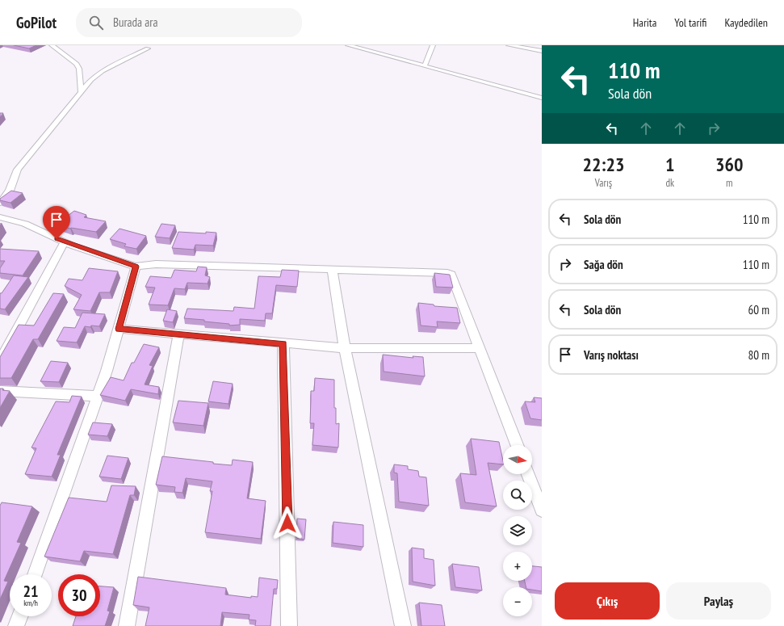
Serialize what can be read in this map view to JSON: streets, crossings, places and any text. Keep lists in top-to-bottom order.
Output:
{
  "north": "right",
  "page": {
    "header": "GoPilot",
    "search": "Burada ara",
    "nav": ["Harita", "Yol tarifi", "Kaydedilen"],
    "turn": ["110 m", "Sola dön"],
    "eta": [
      "22:23",
      "Varış",
      "1",
      "dk",
      "360",
      "m"
    ],
    "list": [
      {
        "name": "Sola dön",
        "value": "110 m"
      },
      {
        "name": "Sağa dön",
        "value": "110 m"
      },
      {
        "name": "Sola dön",
        "value": "60 m"
      },
      {
        "name": "Varış noktası",
        "value": "80 m"
      }
    ],
    "map_buttons": ["+", "−"],
    "speed": "21 km/h",
    "limit": "30",
    "buttons": ["Çıkış", "Paylaş"]
  }
}
